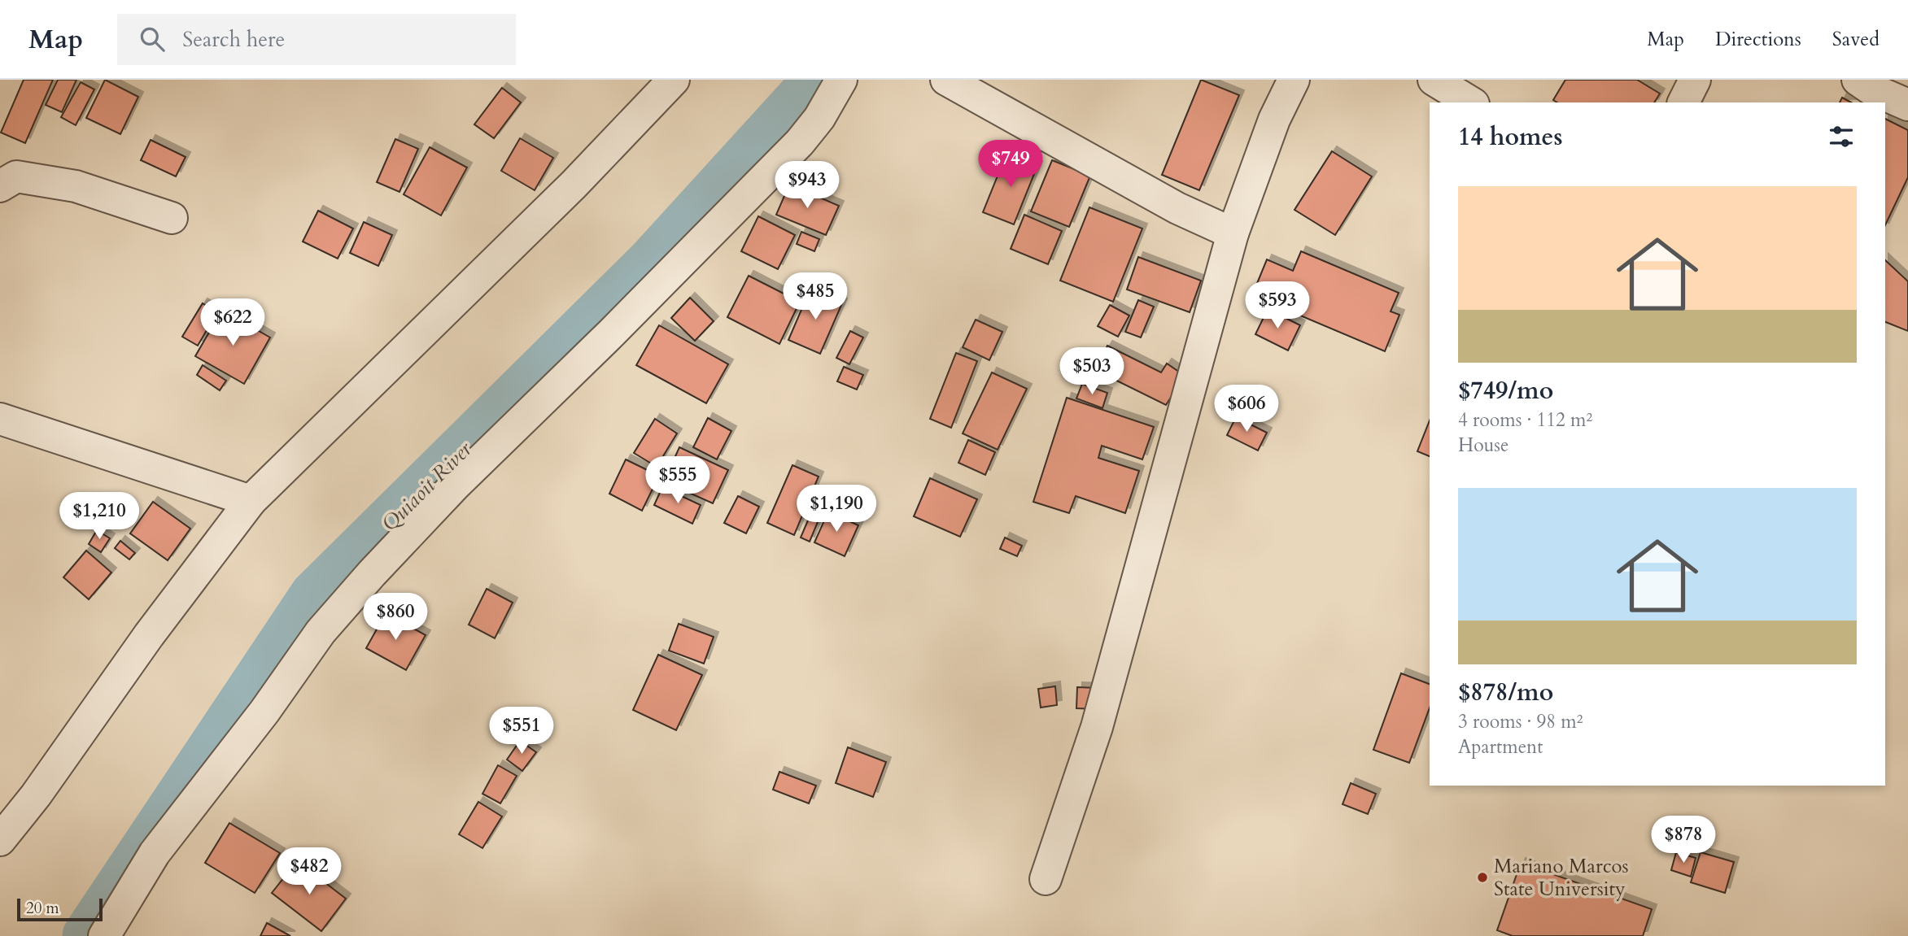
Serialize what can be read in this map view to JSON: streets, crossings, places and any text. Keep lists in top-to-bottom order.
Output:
{
  "water": ["Quiaoit River"],
  "places": ["Mariano Marcos State University"],
  "scale_bar": "20 m",
  "page": {
    "header": "Map",
    "search": "Search here",
    "nav": ["Map", "Directions", "Saved"],
    "heading": "14 homes",
    "price": [
      "$749",
      "$943",
      "$485",
      "$593",
      "$622",
      "$503",
      "$606",
      "$555",
      "$1,190",
      "$1,210",
      "$860",
      "$551",
      "$878",
      "$482"
    ],
    "list": [
      {
        "name": "$749/mo",
        "note": "4 rooms · 112 m² · House"
      },
      {
        "name": "$878/mo",
        "note": "3 rooms · 98 m² · Apartment"
      }
    ],
    "scale": "20 m"
  }
}
